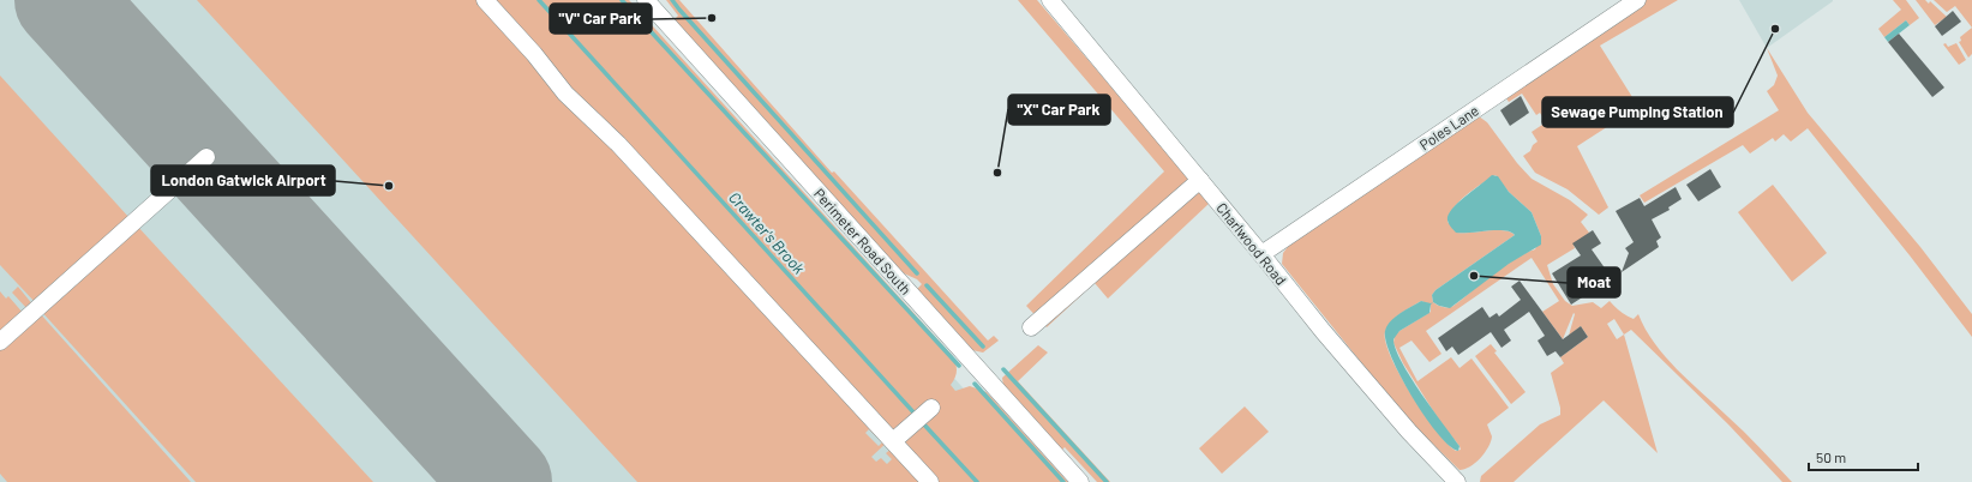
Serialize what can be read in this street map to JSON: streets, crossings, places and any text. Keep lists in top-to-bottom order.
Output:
{
  "streets": {
    "street": ["Poles Lane", "Perimeter Road South", "Charlwood Road"]
  },
  "crossings": [
    ["Poles Lane", "Charlwood Road"]
  ],
  "water": ["Crawter's Brook"],
  "places": [
    "\"V\" Car Park",
    "Sewage Pumping Station",
    "\"X\" Car Park",
    "London Gatwick Airport",
    "Moat"
  ],
  "scale_bar": "50 m"
}
